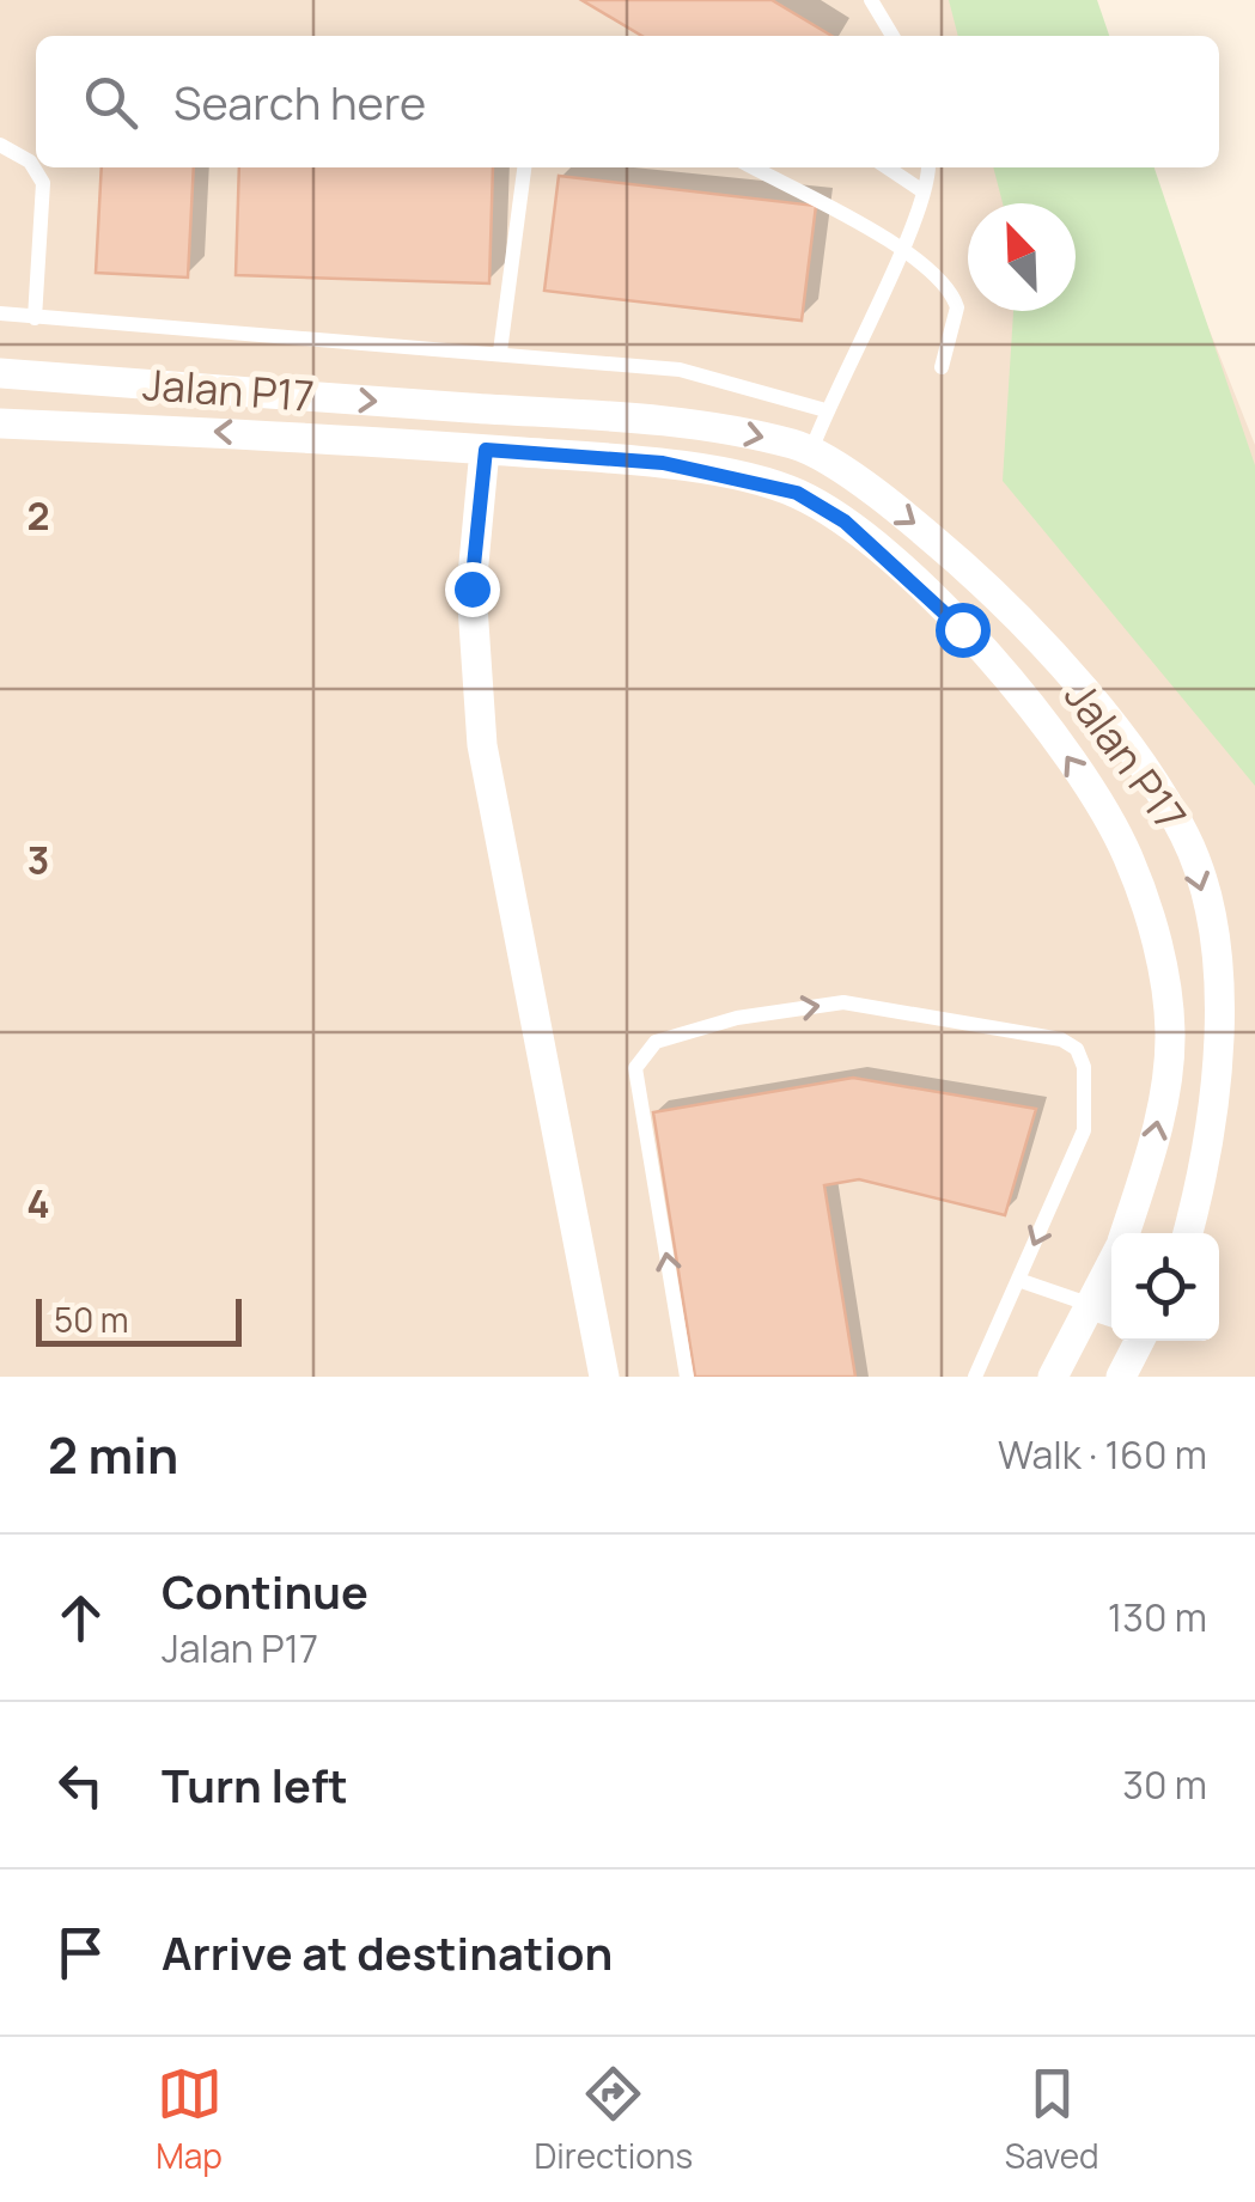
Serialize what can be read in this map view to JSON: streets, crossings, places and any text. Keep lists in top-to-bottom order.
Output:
{
  "streets": {
    "street": ["Jalan P17"]
  },
  "scale_bar": "50 m",
  "north": "top left",
  "page": {
    "search": "Search here",
    "scale": "50 m",
    "heading": ["2 min", "Walk · 160 m"],
    "list": [
      ["Continue", "Jalan P17", "130 m"],
      ["Turn left", "30 m"],
      "Arrive at destination"
    ],
    "nav": ["Map", "Directions", "Saved"]
  },
  "grid": {
    "rows": ["2", "3", "4"]
  }
}
